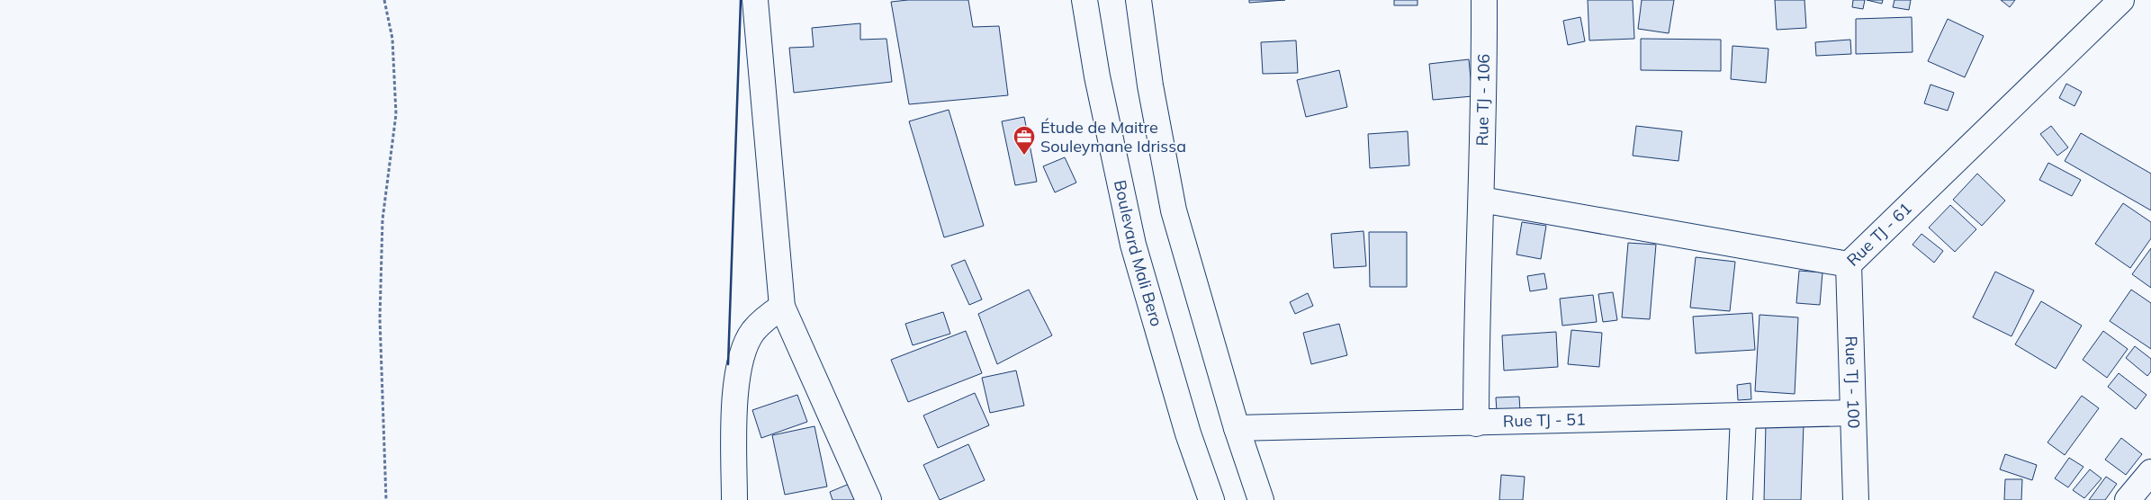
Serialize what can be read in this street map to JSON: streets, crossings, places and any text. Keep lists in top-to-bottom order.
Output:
{
  "streets": {
    "street": [
      "Rue TJ - 106",
      "Rue TJ - 61",
      "Boulevard Mali Bero",
      "Rue TJ - 100",
      "Rue TJ - 51"
    ]
  },
  "crossings": [
    ["Rue TJ - 106", "Rue TJ - 61"],
    ["Rue TJ - 106", "Rue TJ - 51"],
    ["Rue TJ - 61", "Rue TJ - 100"],
    ["Rue TJ - 100", "Rue TJ - 51"]
  ],
  "places": {
    "office": ["Étude de Maitre Souleymane Idrissa"]
  }
}
